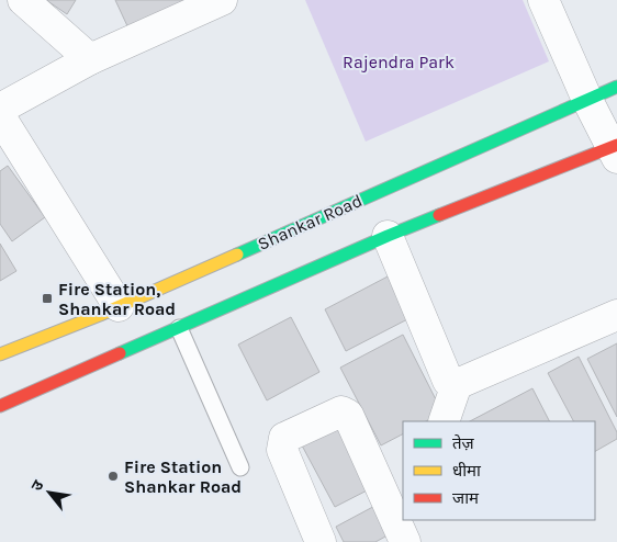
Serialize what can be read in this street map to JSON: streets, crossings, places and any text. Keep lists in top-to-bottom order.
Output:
{
  "streets": {
    "main road": ["Shankar Road"]
  },
  "parks": ["Rajendra Park"],
  "places": {
    "transit": ["Fire Station, Shankar Road"],
    "other": ["Fire Station Shankar Road"]
  },
  "legend": ["तेज़", "धीमा", "जाम"],
  "north": "top left"
}
